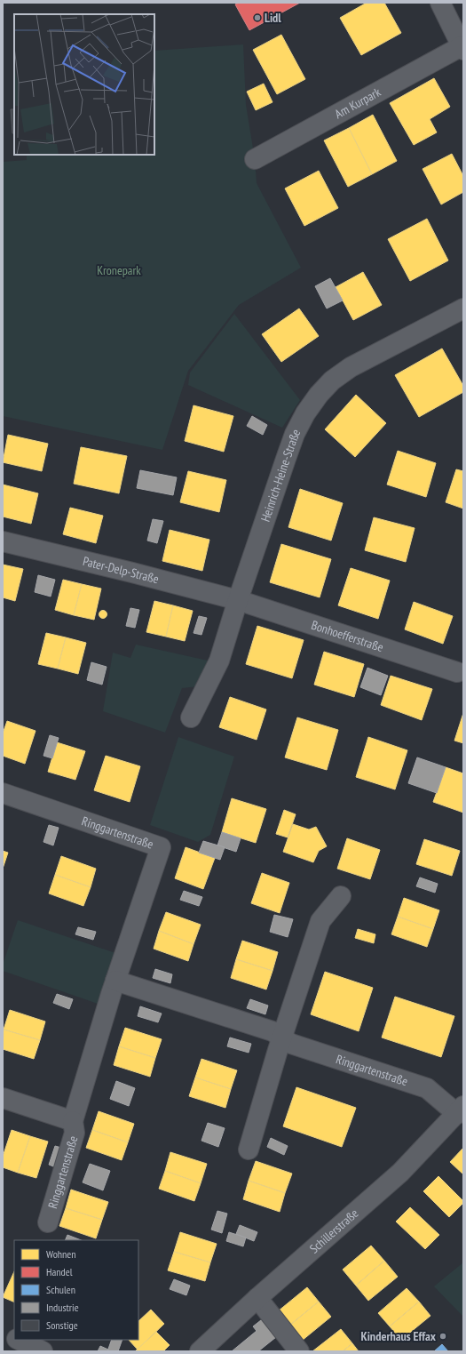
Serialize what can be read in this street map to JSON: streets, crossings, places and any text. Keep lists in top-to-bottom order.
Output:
{
  "streets": {
    "street": [
      "Am Kurpark",
      "Heinrich-Heine-Straße",
      "Pater-Delp-Straße",
      "Bonhoefferstraße",
      "Ringgartenstraße",
      "Schillerstraße"
    ]
  },
  "crossings": [
    ["Heinrich-Heine-Straße", "Pater-Delp-Straße"],
    ["Heinrich-Heine-Straße", "Bonhoefferstraße"],
    ["Pater-Delp-Straße", "Bonhoefferstraße"],
    ["Ringgartenstraße", "Schillerstraße"]
  ],
  "parks": ["Kronepark"],
  "places": ["Lidl", "Kinderhaus Effax"],
  "legend": [
    "Wohnen",
    "Handel",
    "Schulen",
    "Industrie",
    "Sonstige"
  ]
}
